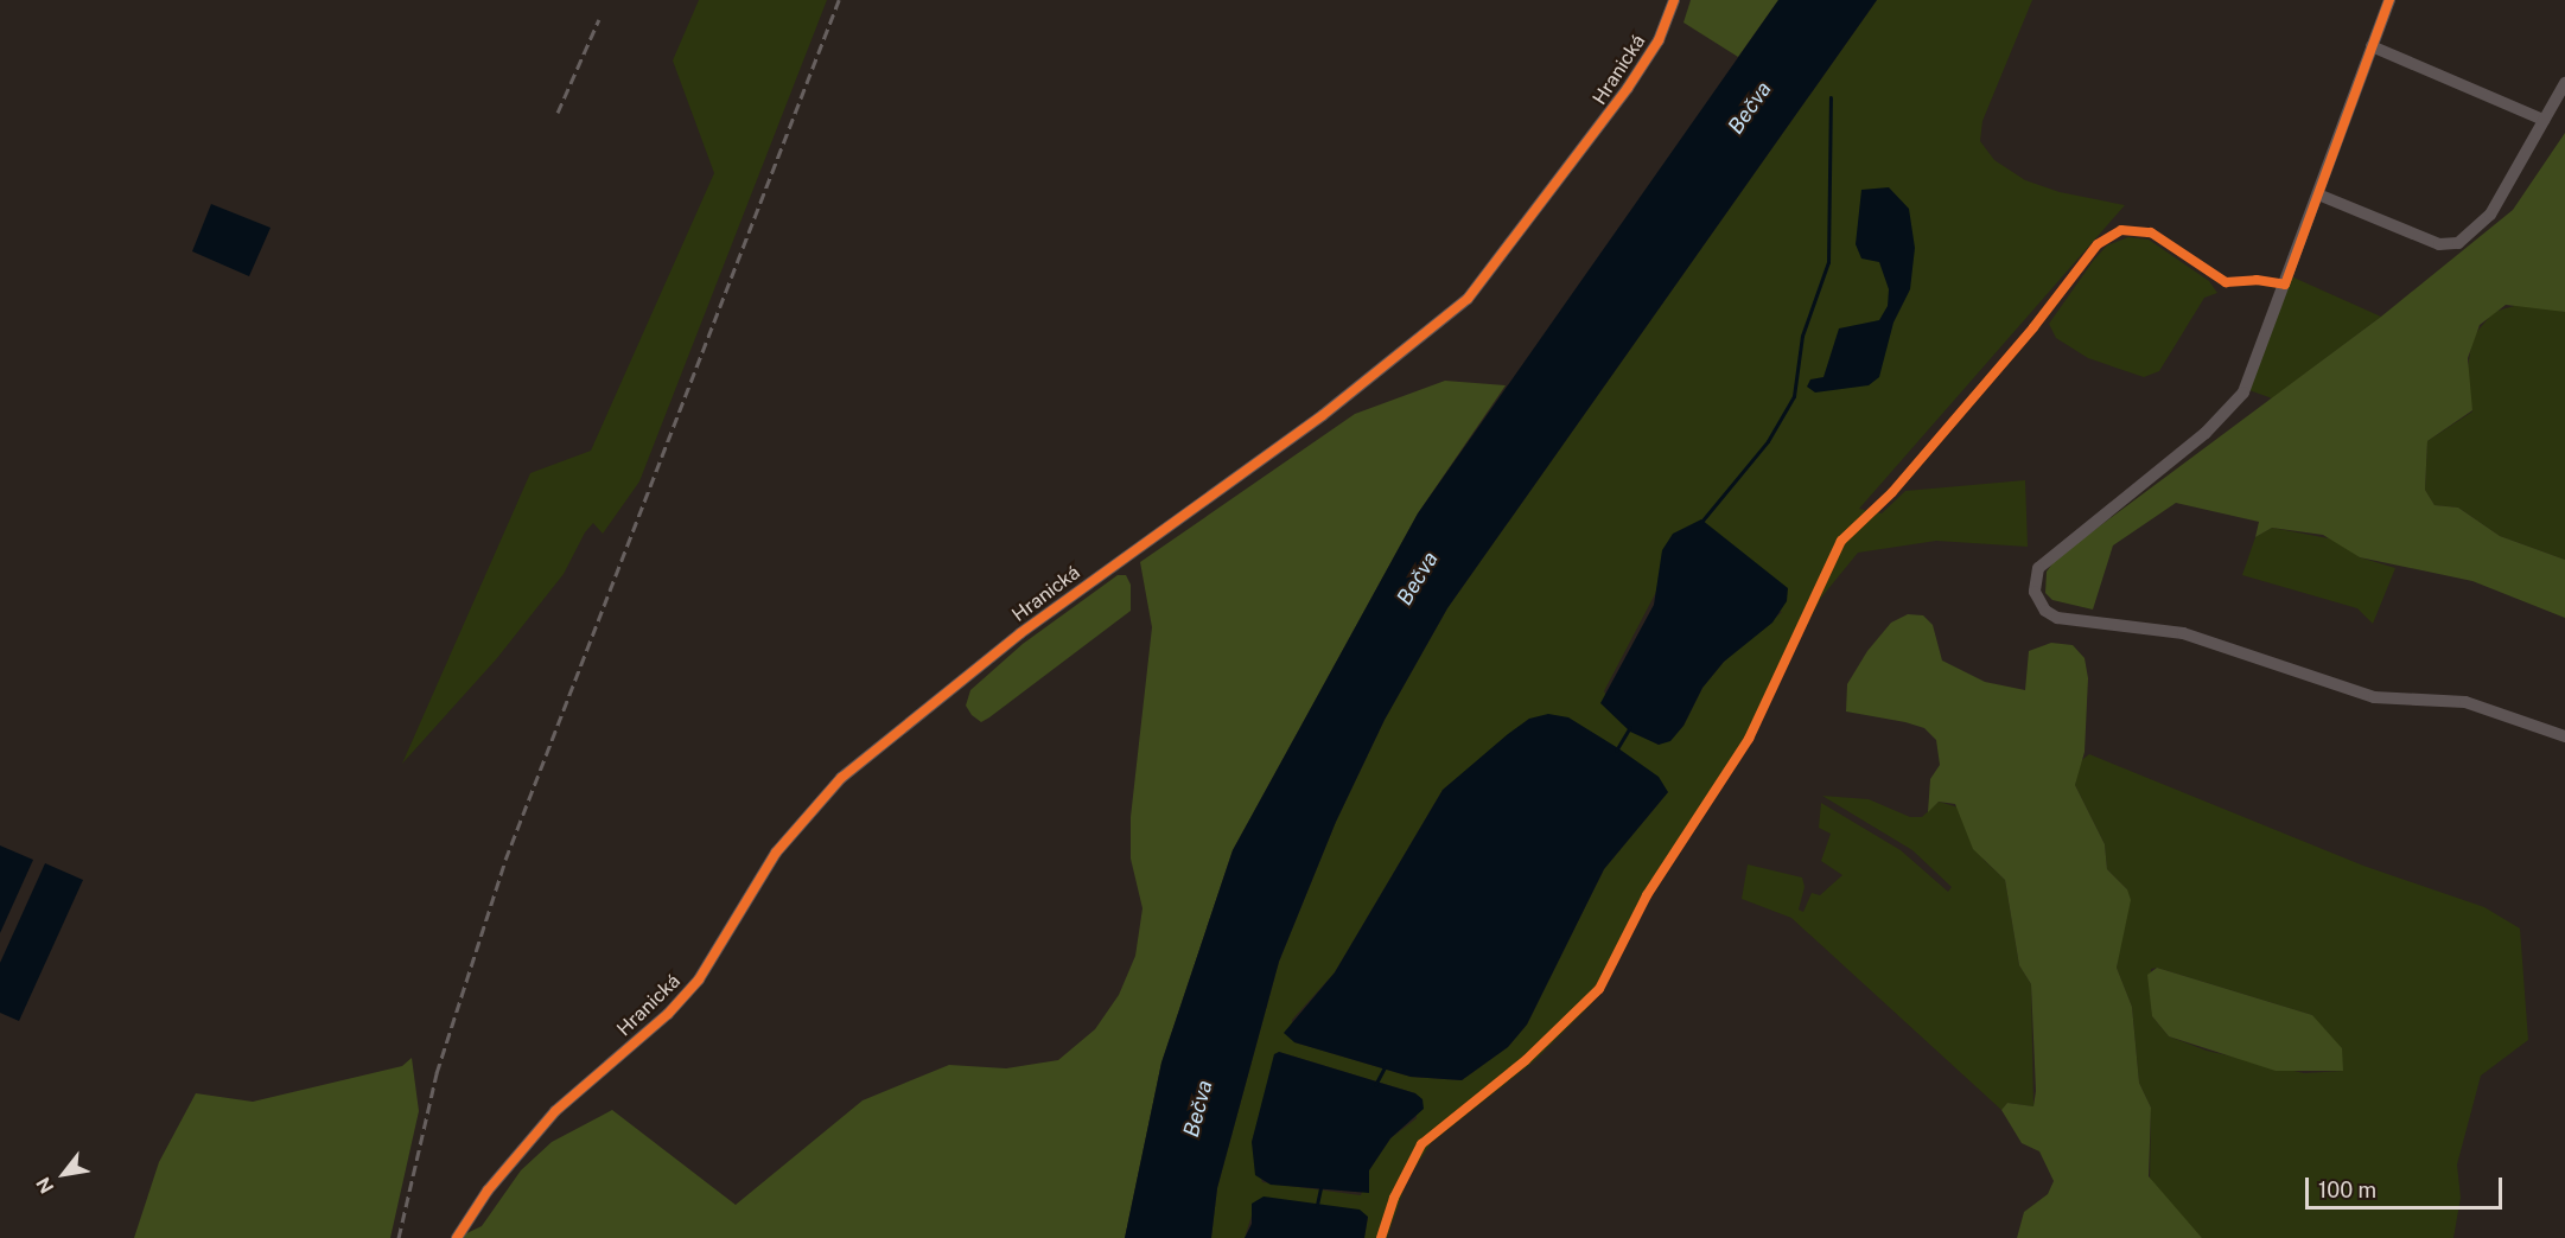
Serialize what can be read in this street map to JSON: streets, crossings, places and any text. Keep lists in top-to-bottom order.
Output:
{
  "streets": {
    "street": ["Hranická"]
  },
  "water": ["Bečva"],
  "scale_bar": "100 m",
  "north": "bottom left"
}
